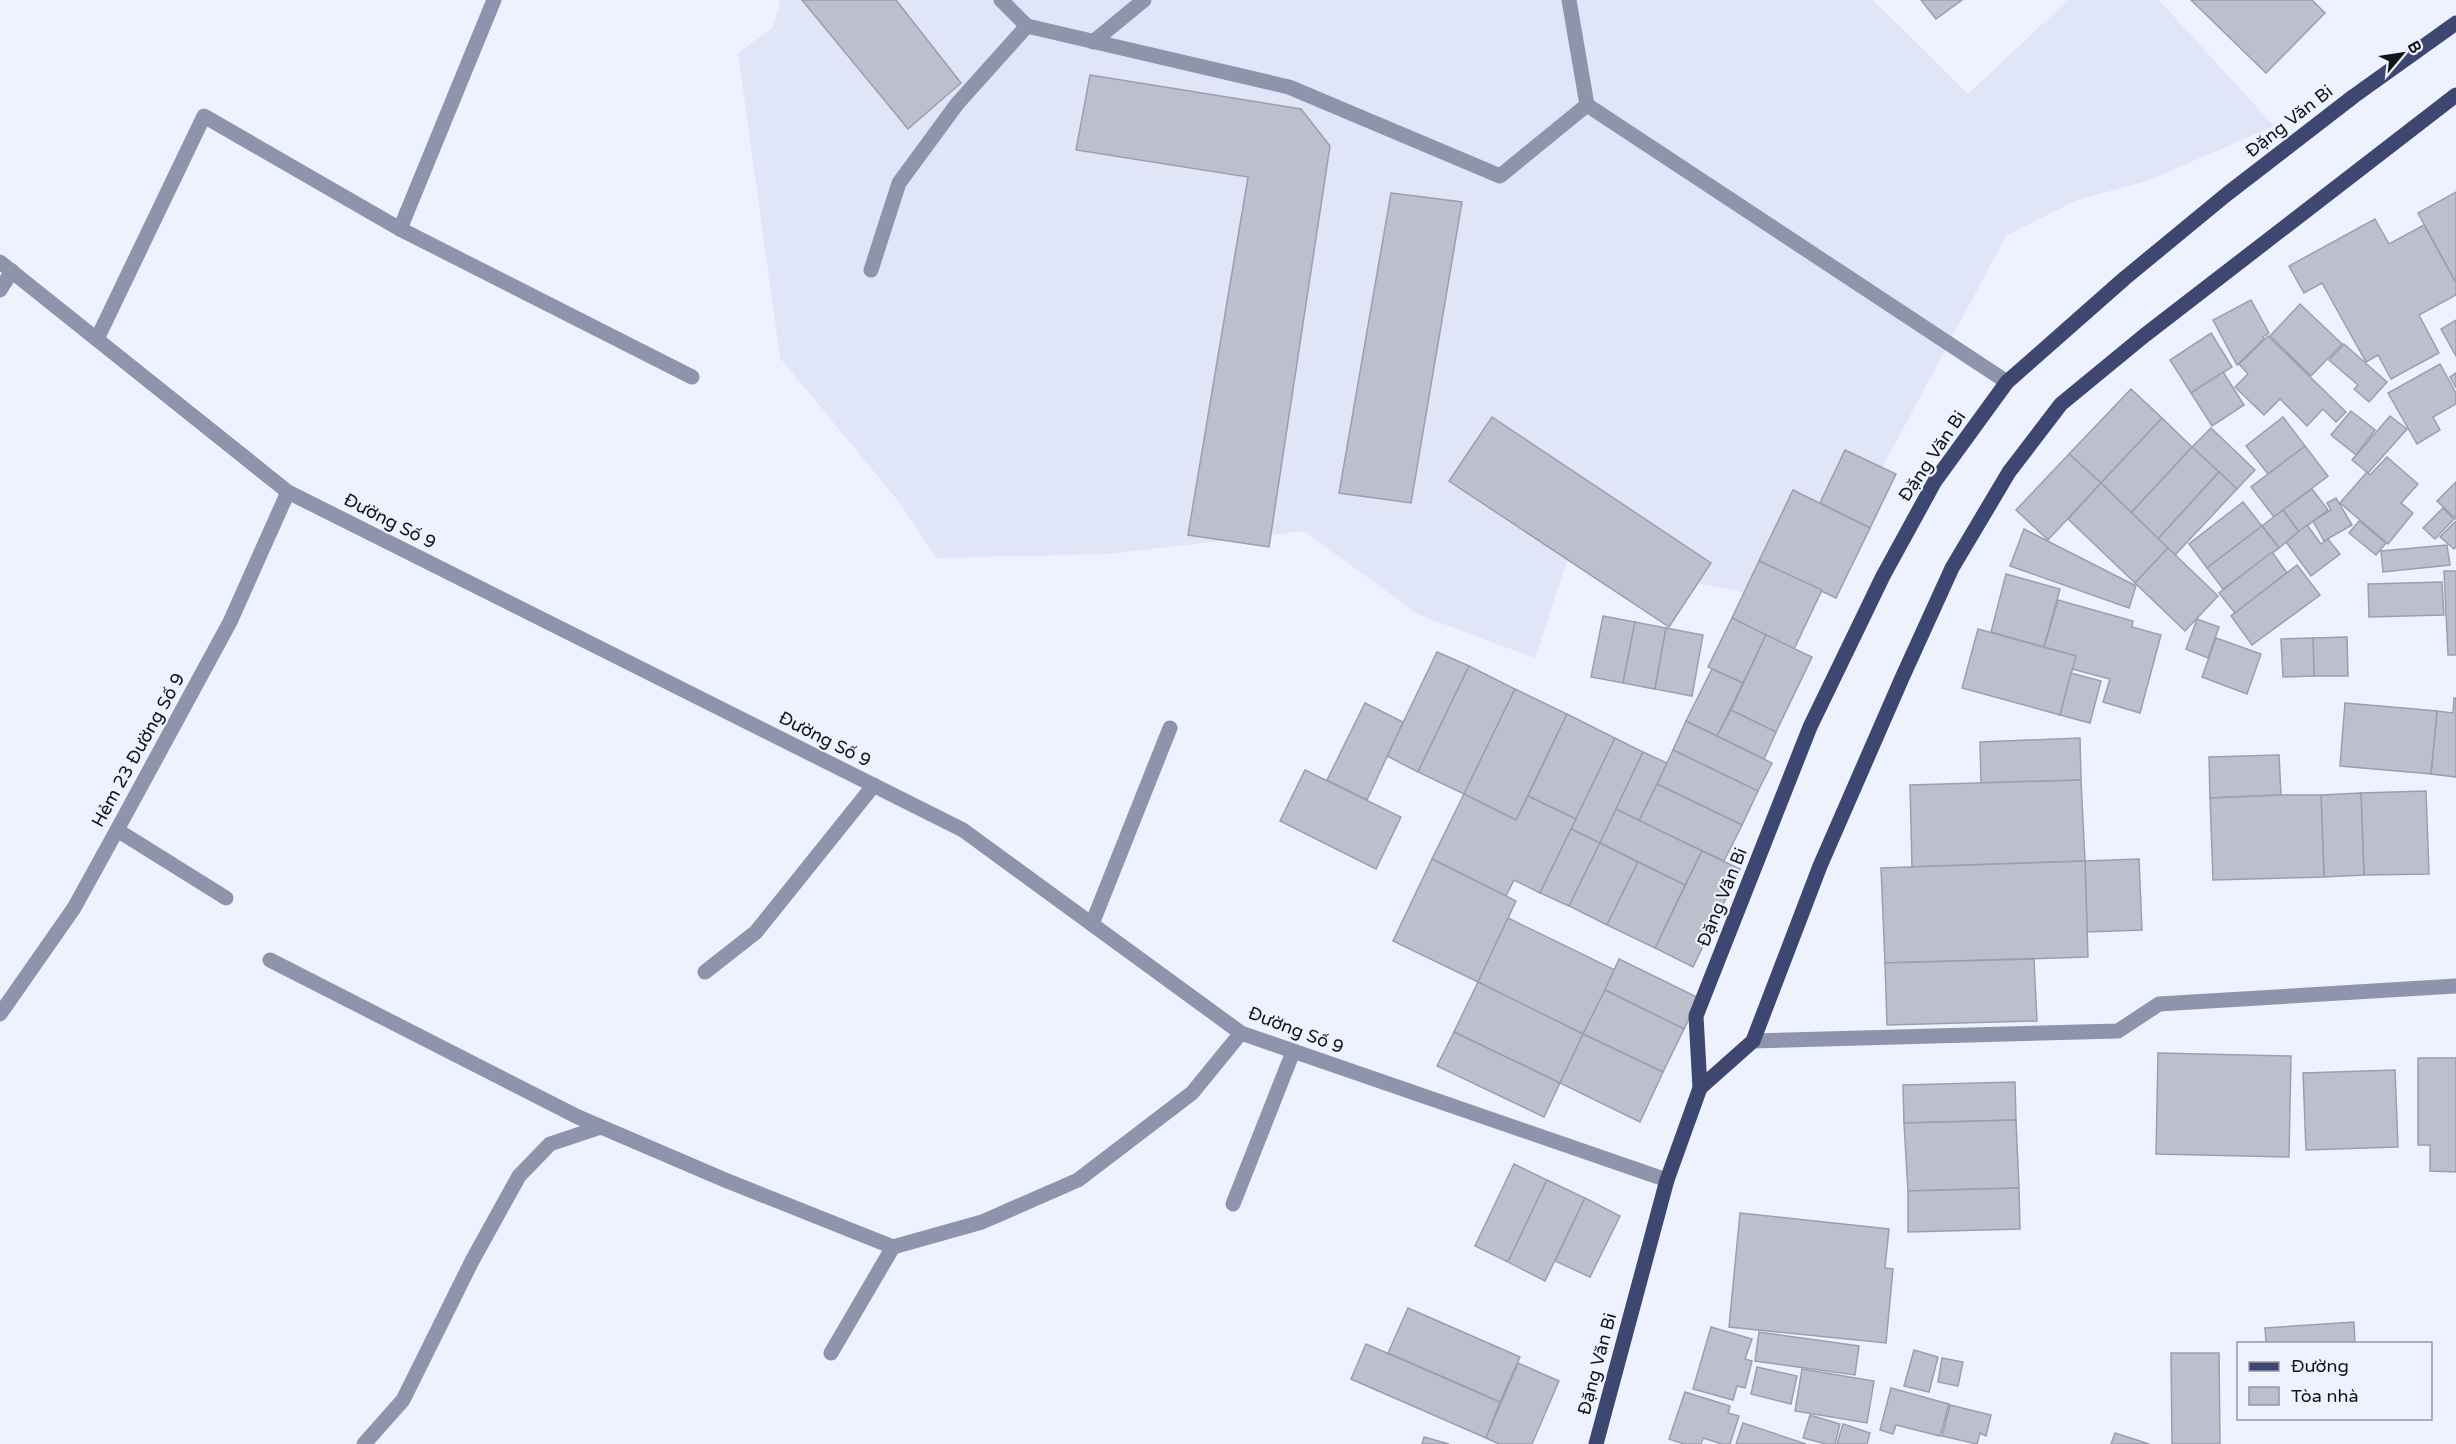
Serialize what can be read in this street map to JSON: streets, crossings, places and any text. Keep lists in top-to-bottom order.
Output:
{
  "streets": {
    "main road": ["Đặng Văn Bi"],
    "street": ["Đường Số 9", "Hẻm 23 Đường Số 9"]
  },
  "crossings": [
    ["Đặng Văn Bi", "Đường Số 9"],
    ["Đường Số 9", "Hẻm 23 Đường Số 9"]
  ],
  "legend": ["Đường", "Tòa nhà"],
  "north": "top right"
}
